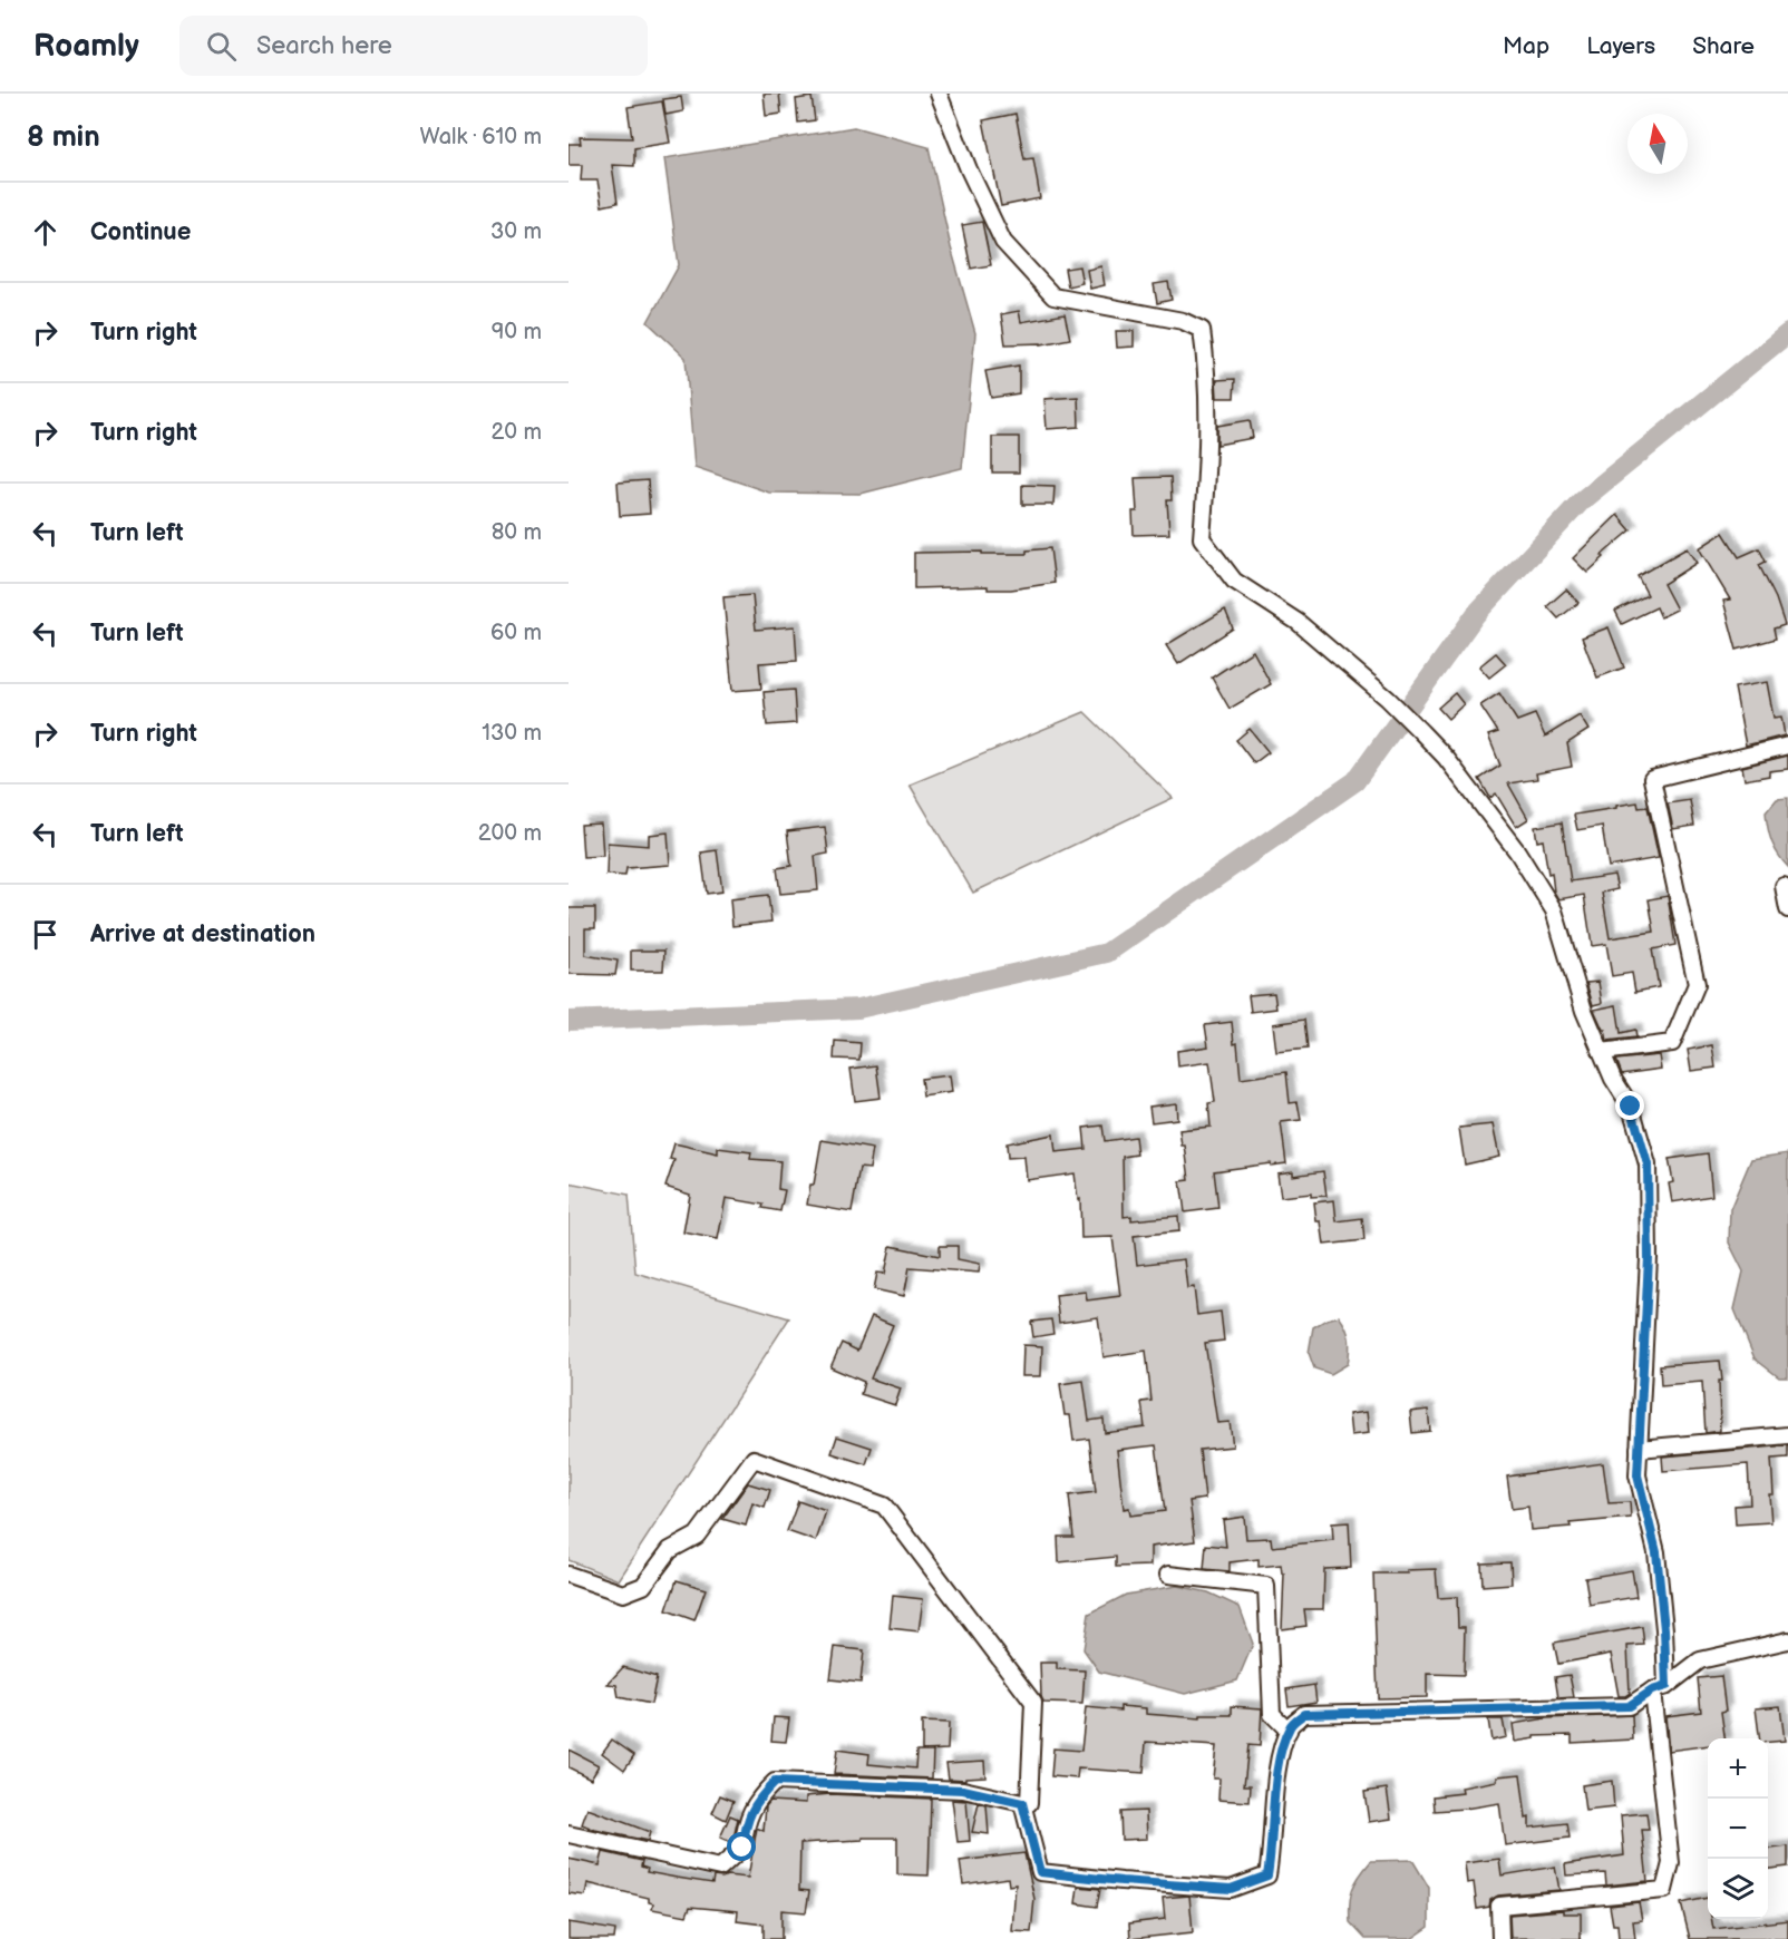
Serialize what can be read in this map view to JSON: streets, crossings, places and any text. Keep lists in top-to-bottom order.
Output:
{
  "north": "top",
  "page": {
    "header": "Roamly",
    "search": "Search here",
    "nav": ["Map", "Layers", "Share"],
    "heading": ["8 min", "Walk · 610 m"],
    "list": [
      ["Continue", "30 m"],
      ["Turn right", "90 m"],
      ["Turn right", "20 m"],
      ["Turn left", "80 m"],
      ["Turn left", "60 m"],
      ["Turn right", "130 m"],
      ["Turn left", "200 m"],
      "Arrive at destination"
    ],
    "map_buttons": ["+", "−"]
  }
}
